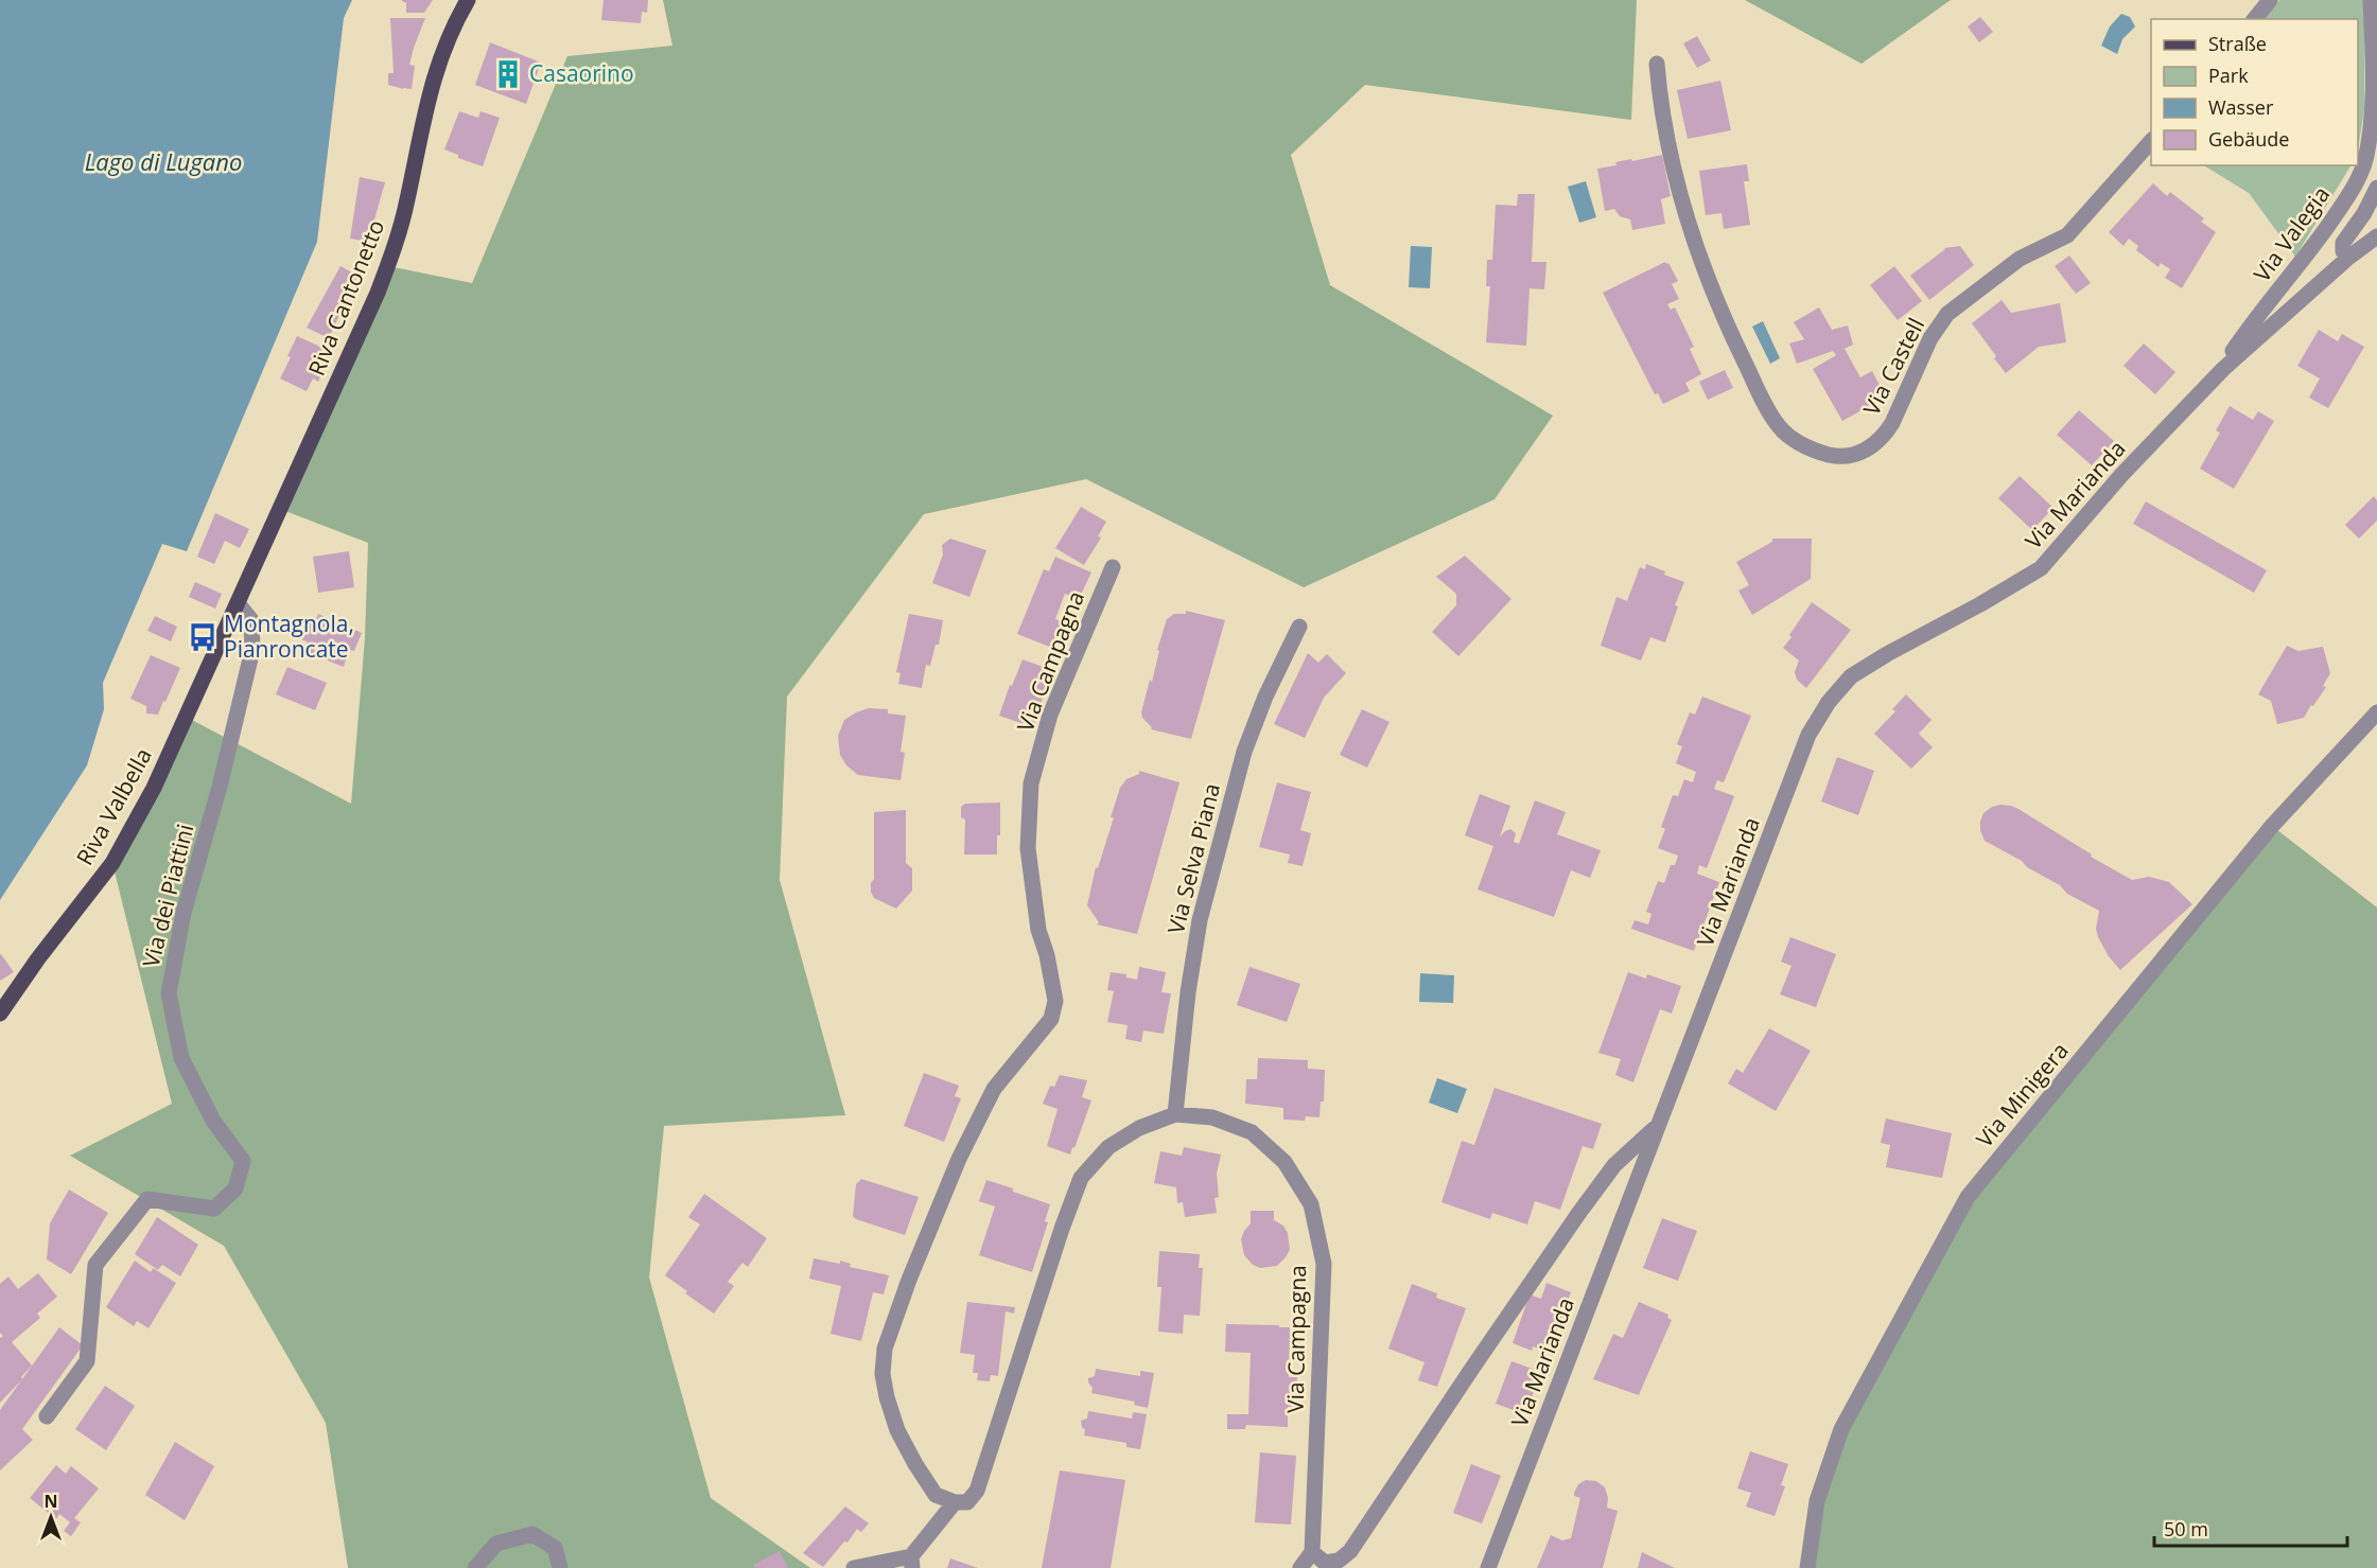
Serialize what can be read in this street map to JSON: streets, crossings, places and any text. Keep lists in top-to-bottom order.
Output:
{
  "streets": {
    "main road": ["Riva Cantonetto", "Riva Valbella"],
    "street": [
      "Via Valegia",
      "Via Castell",
      "Via Marianda",
      "Via Campagna",
      "Via Selva Piana",
      "Via dei Piattini",
      "Via Minigera"
    ]
  },
  "crossings": [
    ["Via Valegia", "Via Marianda"],
    ["Riva Cantonetto", "Riva Valbella"],
    ["Riva Cantonetto", "Via dei Piattini"],
    ["Via Campagna", "Via Selva Piana"],
    ["Riva Valbella", "Via dei Piattini"]
  ],
  "water": ["Lago di Lugano"],
  "places": {
    "building": ["Casaorino"],
    "bus stop": ["Montagnola, Pianroncate"]
  },
  "legend": [
    "Straße",
    "Park",
    "Wasser",
    "Gebäude"
  ],
  "scale_bar": "50 m",
  "north": "top"
}
